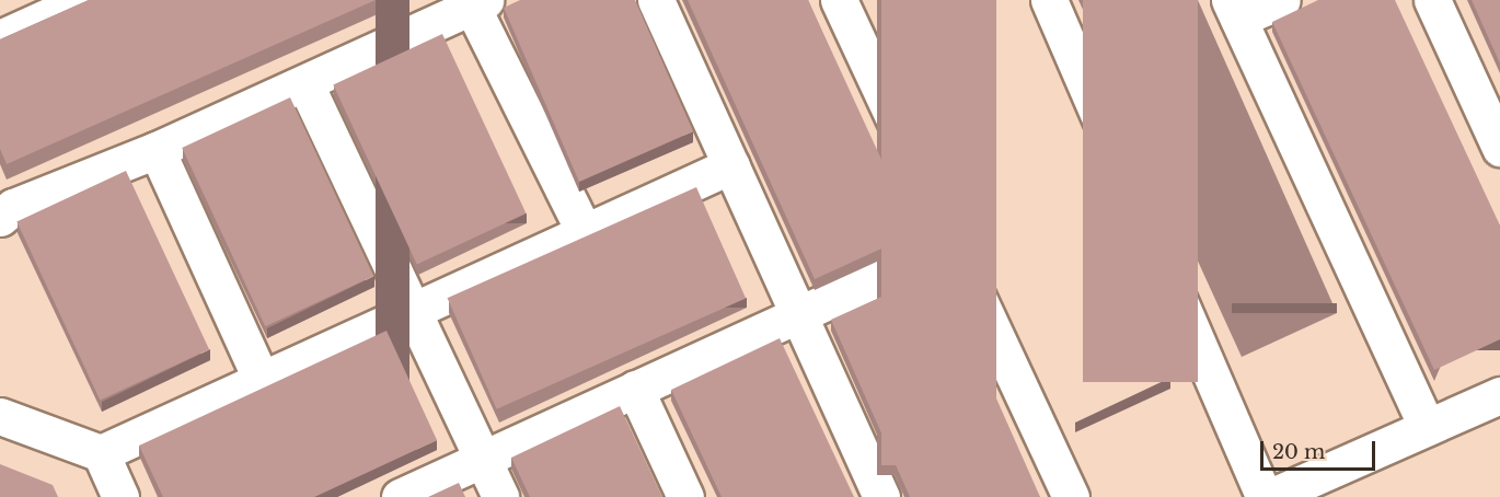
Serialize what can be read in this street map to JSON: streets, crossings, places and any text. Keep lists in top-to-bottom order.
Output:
{
  "scale_bar": "20 m"
}
